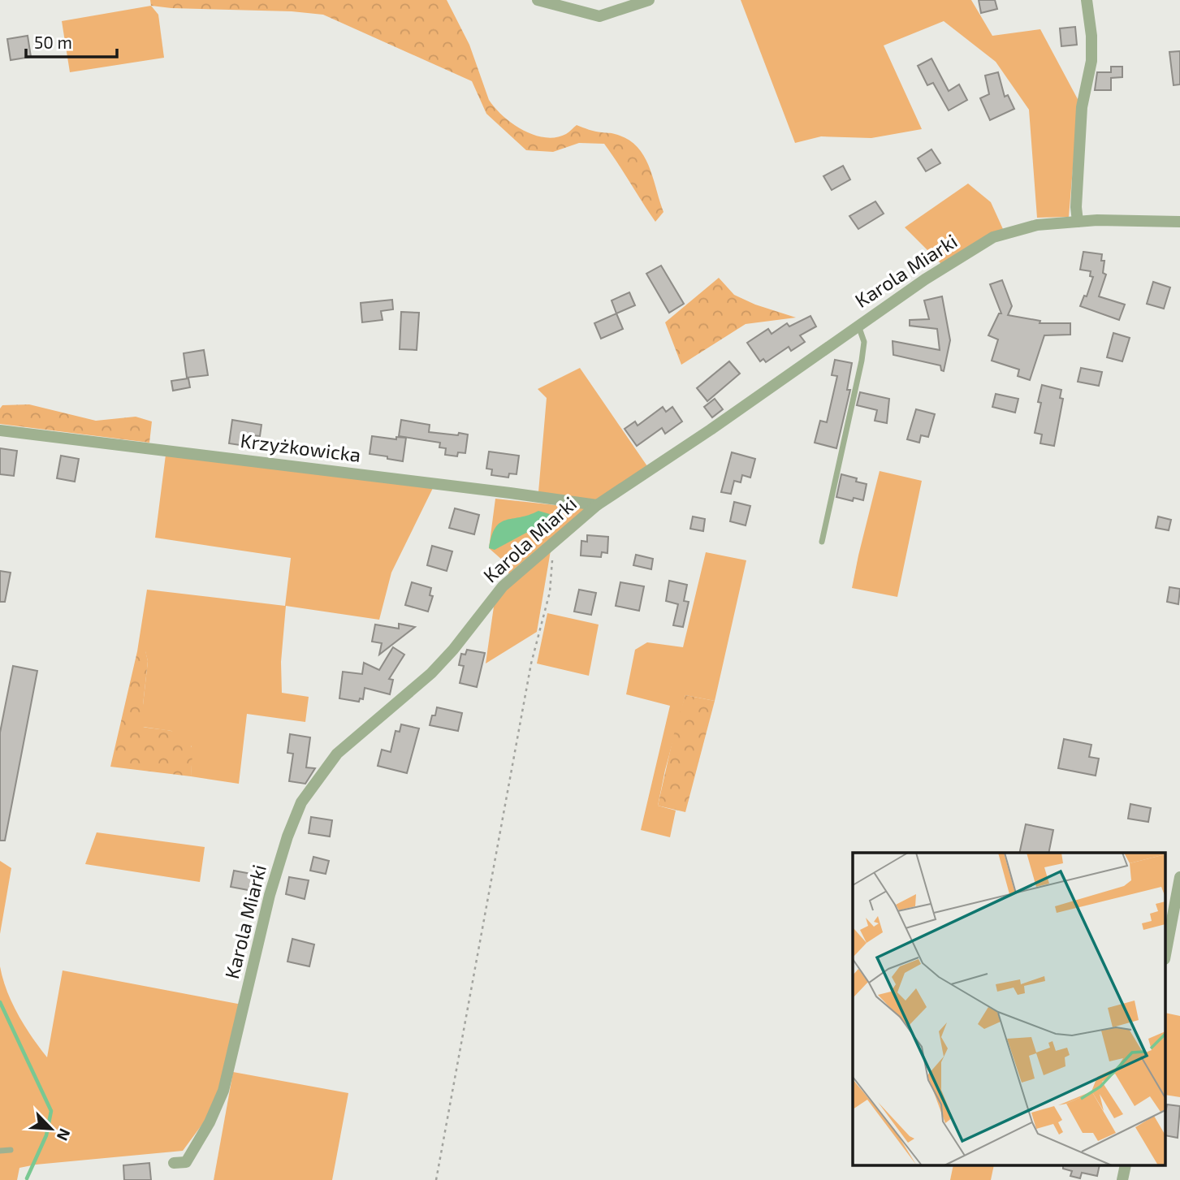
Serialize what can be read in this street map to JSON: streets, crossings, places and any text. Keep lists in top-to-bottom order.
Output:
{
  "streets": {
    "street": ["Karola Miarki", "Krzyżkowicka"]
  },
  "crossings": [
    ["Karola Miarki", "Krzyżkowicka"]
  ],
  "scale_bar": "50 m",
  "north": "bottom right"
}
